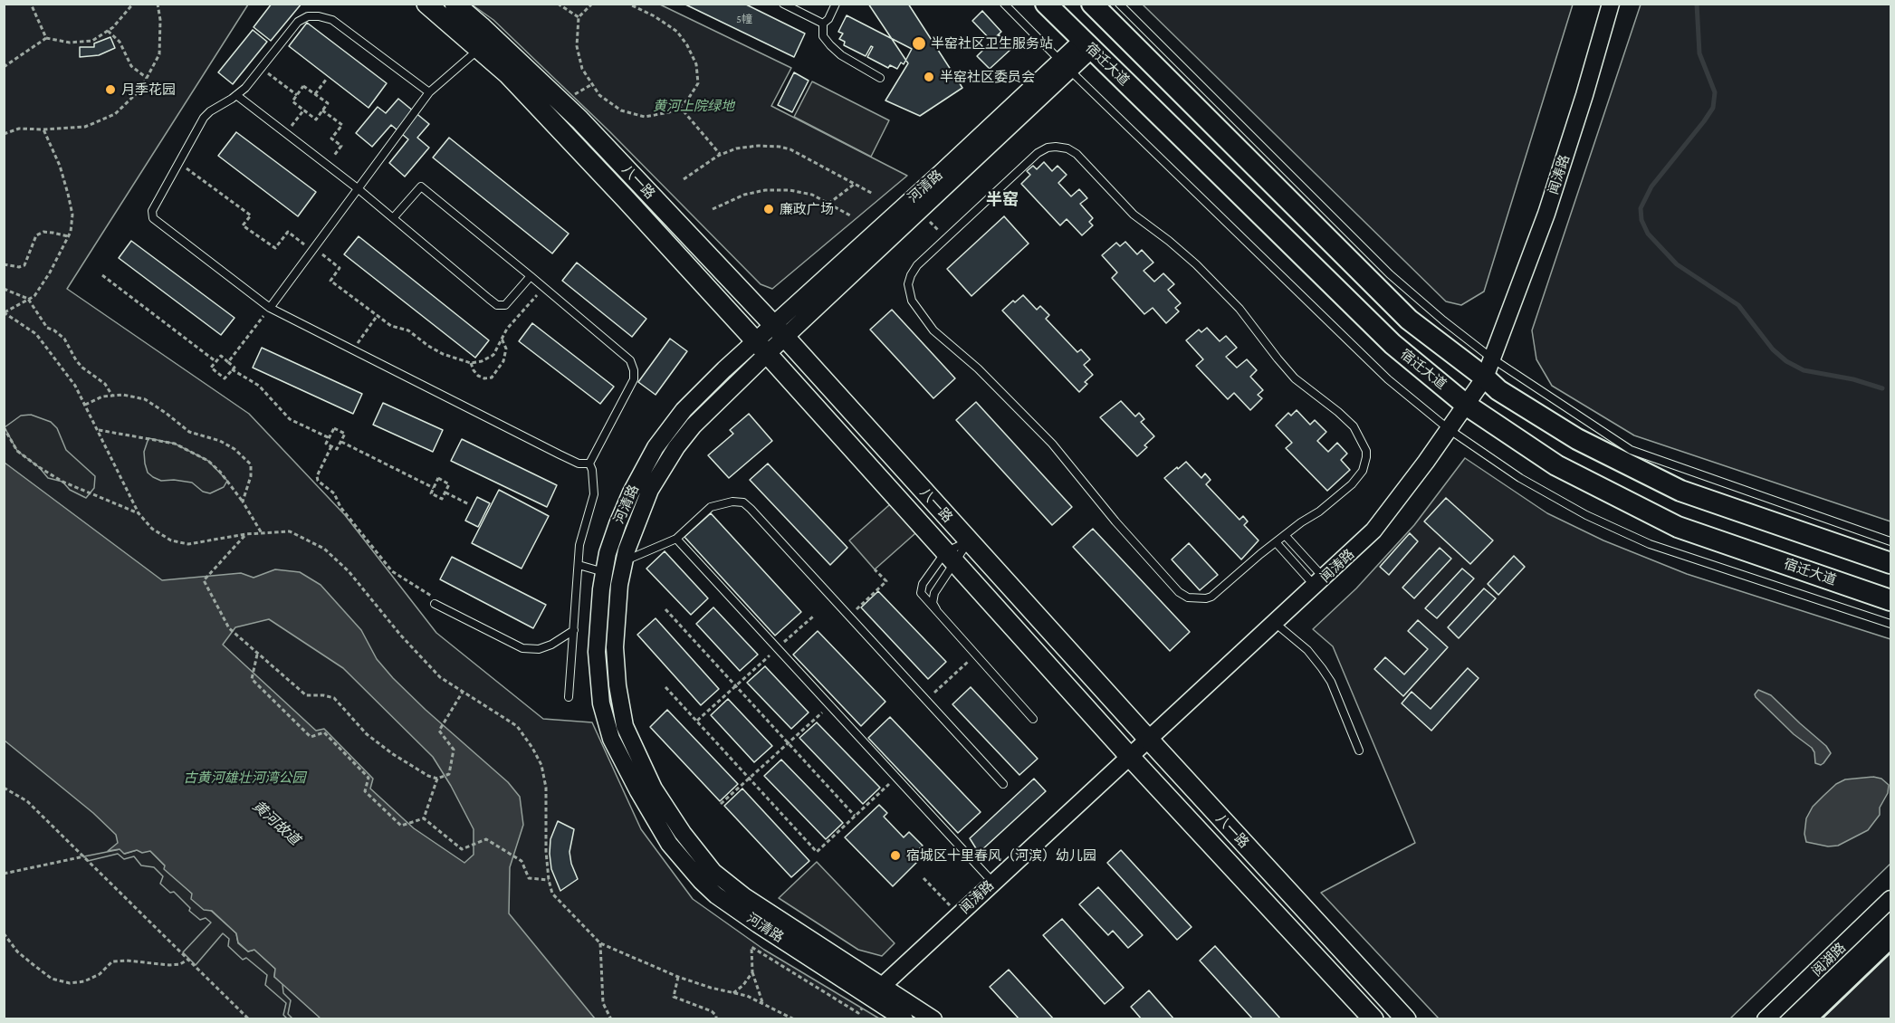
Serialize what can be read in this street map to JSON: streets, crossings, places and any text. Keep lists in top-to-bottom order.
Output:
{
  "streets": {
    "main road": ["宿迁大道", "八一路"],
    "street": ["闻涛路", "河清路", "阅湖路"]
  },
  "crossings": [
    ["宿迁大道", "闻涛路"],
    ["宿迁大道", "河清路"],
    ["闻涛路", "八一路"],
    ["闻涛路", "河清路"],
    ["八一路", "河清路"]
  ],
  "districts": ["半窑"],
  "water": ["黄河故道"],
  "parks": ["黄河上院绿地", "古黄河雄壮河湾公园"],
  "places": [
    "半窑社区卫生服务站",
    "半窑社区委员会",
    "月季花园",
    "廉政广场",
    "宿城区十里春风（河滨）幼儿园"
  ],
  "house_numbers": ["5幢"]
}
